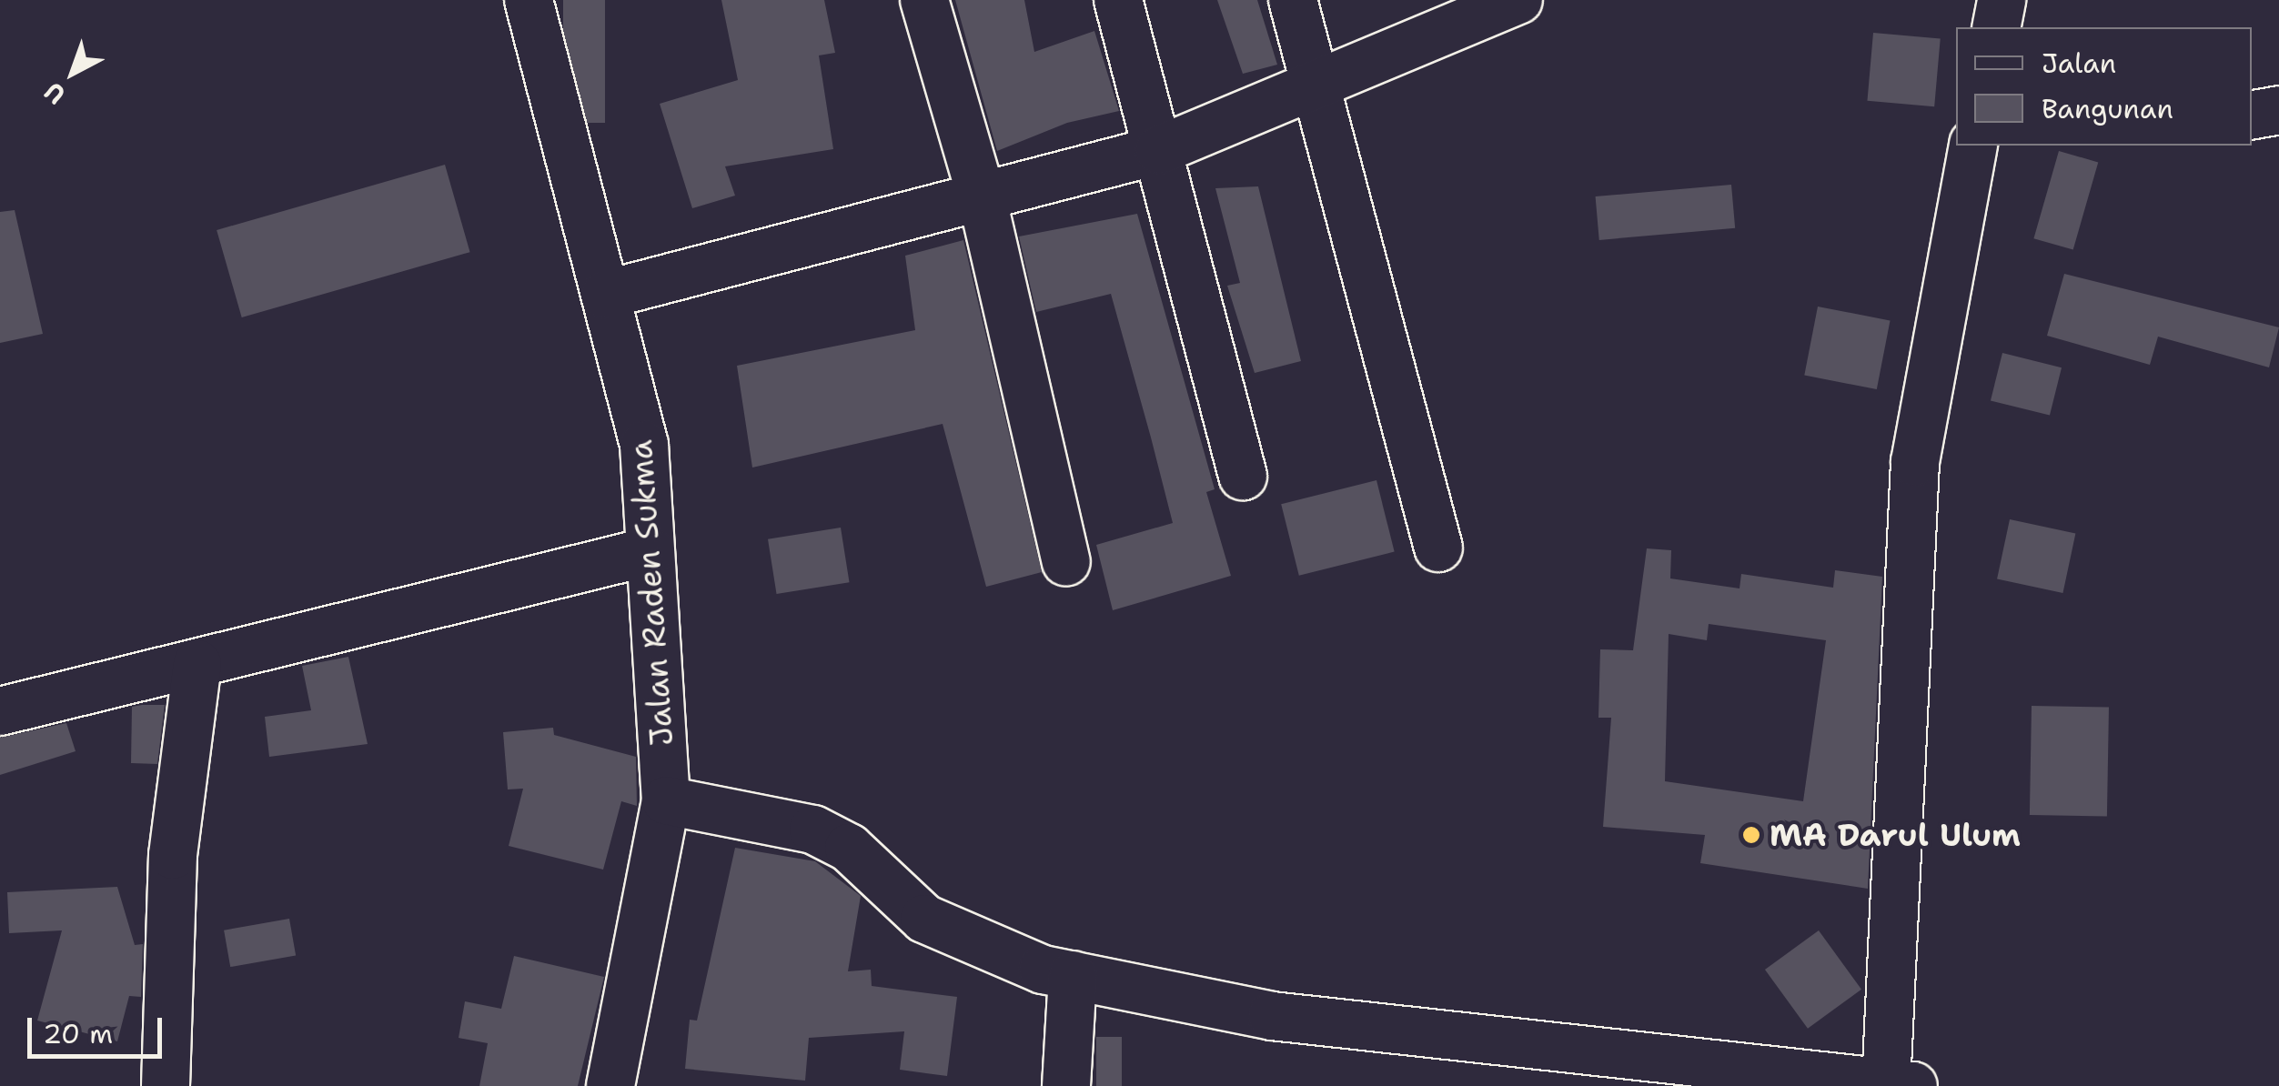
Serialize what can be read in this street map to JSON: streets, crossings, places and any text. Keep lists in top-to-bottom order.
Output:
{
  "streets": {
    "street": ["Jalan Raden Sukma"]
  },
  "places": ["MA Darul Ulum"],
  "legend": ["Jalan", "Bangunan"],
  "scale_bar": "20 m",
  "north": "bottom left"
}
